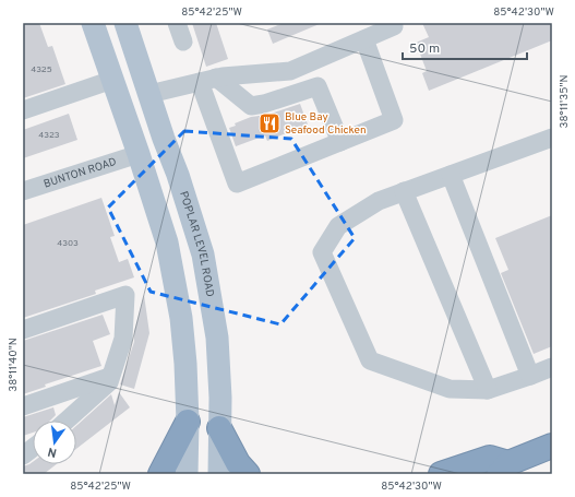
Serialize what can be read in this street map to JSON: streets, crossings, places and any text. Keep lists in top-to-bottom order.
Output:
{
  "streets": {
    "main road": ["POPLAR LEVEL ROAD"],
    "street": ["BUNTON ROAD"]
  },
  "places": {
    "restaurant": ["Blue Bay Seafood Chicken"]
  },
  "house_numbers": ["4325", "4323", "4303"],
  "scale_bar": "50 m",
  "north": "bottom",
  "coordinates": [
    "85°42'25\"W",
    "85°42'30\"W",
    "38°11'35\"N",
    "38°11'40\"N"
  ]
}
